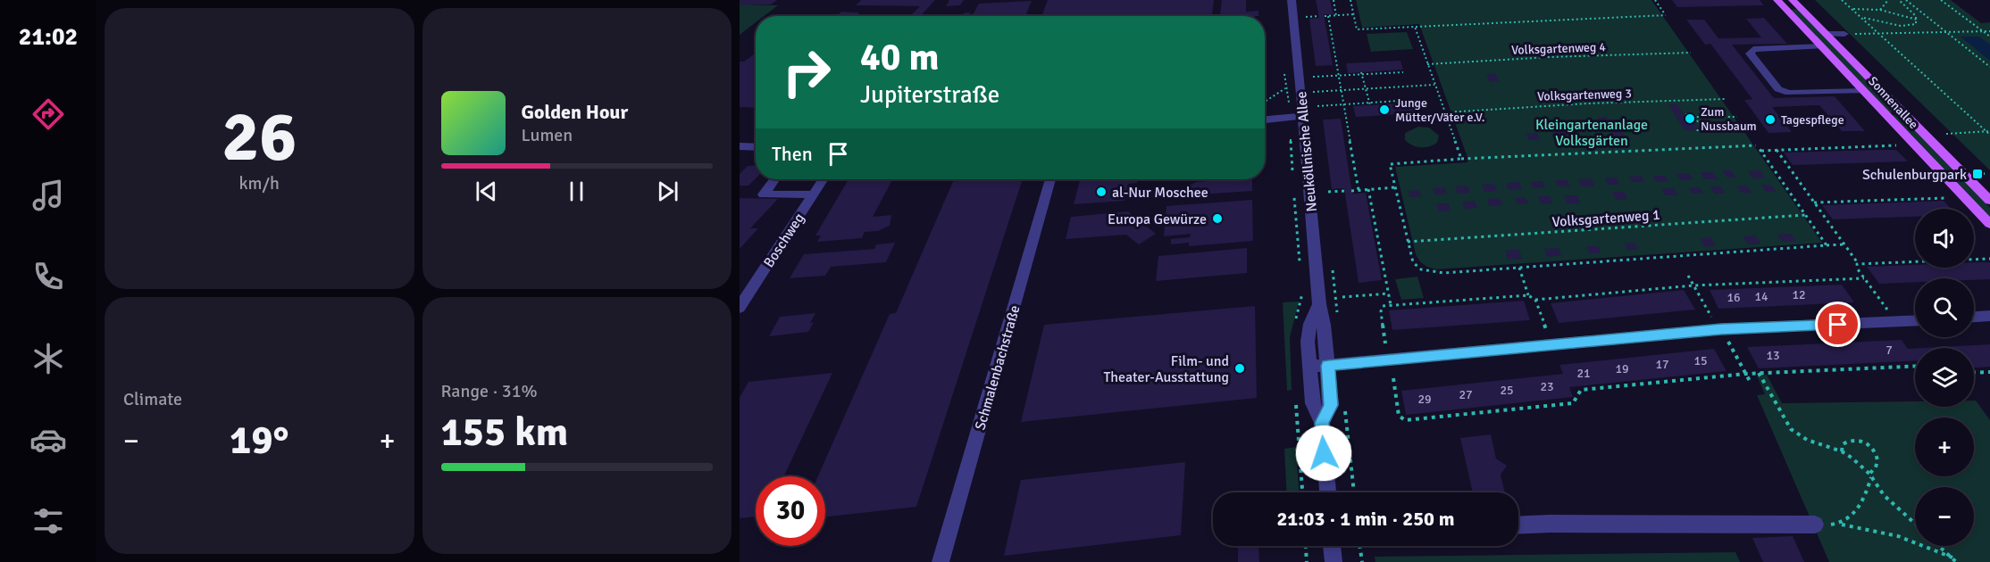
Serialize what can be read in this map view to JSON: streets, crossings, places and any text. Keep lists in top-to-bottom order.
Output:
{
  "streets": {
    "main road": ["Sonnenallee"],
    "street": ["Neuköllnische Allee", "Boschweg", "Schmalenbachstraße"],
    "path": ["Volksgartenweg 4", "Volksgartenweg 3", "Volksgartenweg 1"]
  },
  "parks": ["Kleingartenanlage Volksgärten"],
  "places": {
    "other": [
      "Junge Mütter/Väter e.V.",
      "Zum Nussbaum",
      "Tagespflege",
      "al-Nur Moschee",
      "Europa Gewürze",
      "Film- und Theater-Ausstattung"
    ],
    "transit": ["Schulenburgpark"]
  },
  "house_numbers": [
    "12",
    "14",
    "16",
    "7",
    "13",
    "15",
    "17",
    "19",
    "21",
    "23",
    "25",
    "27",
    "29"
  ],
  "page": {
    "tabs": "21:02",
    "tile": [
      ["26", "km/h"],
      "Climate",
      ["Range · 31%", "155 km"]
    ],
    "turn": ["40 m", "Jupiterstraße"],
    "song": ["Golden Hour", "Lumen"],
    "then": "Then",
    "map_buttons": ["+", "−"],
    "heat": ["−", "19°", "+"],
    "limit": "30",
    "trip": "21:03 · 1 min · 250 m"
  }
}
